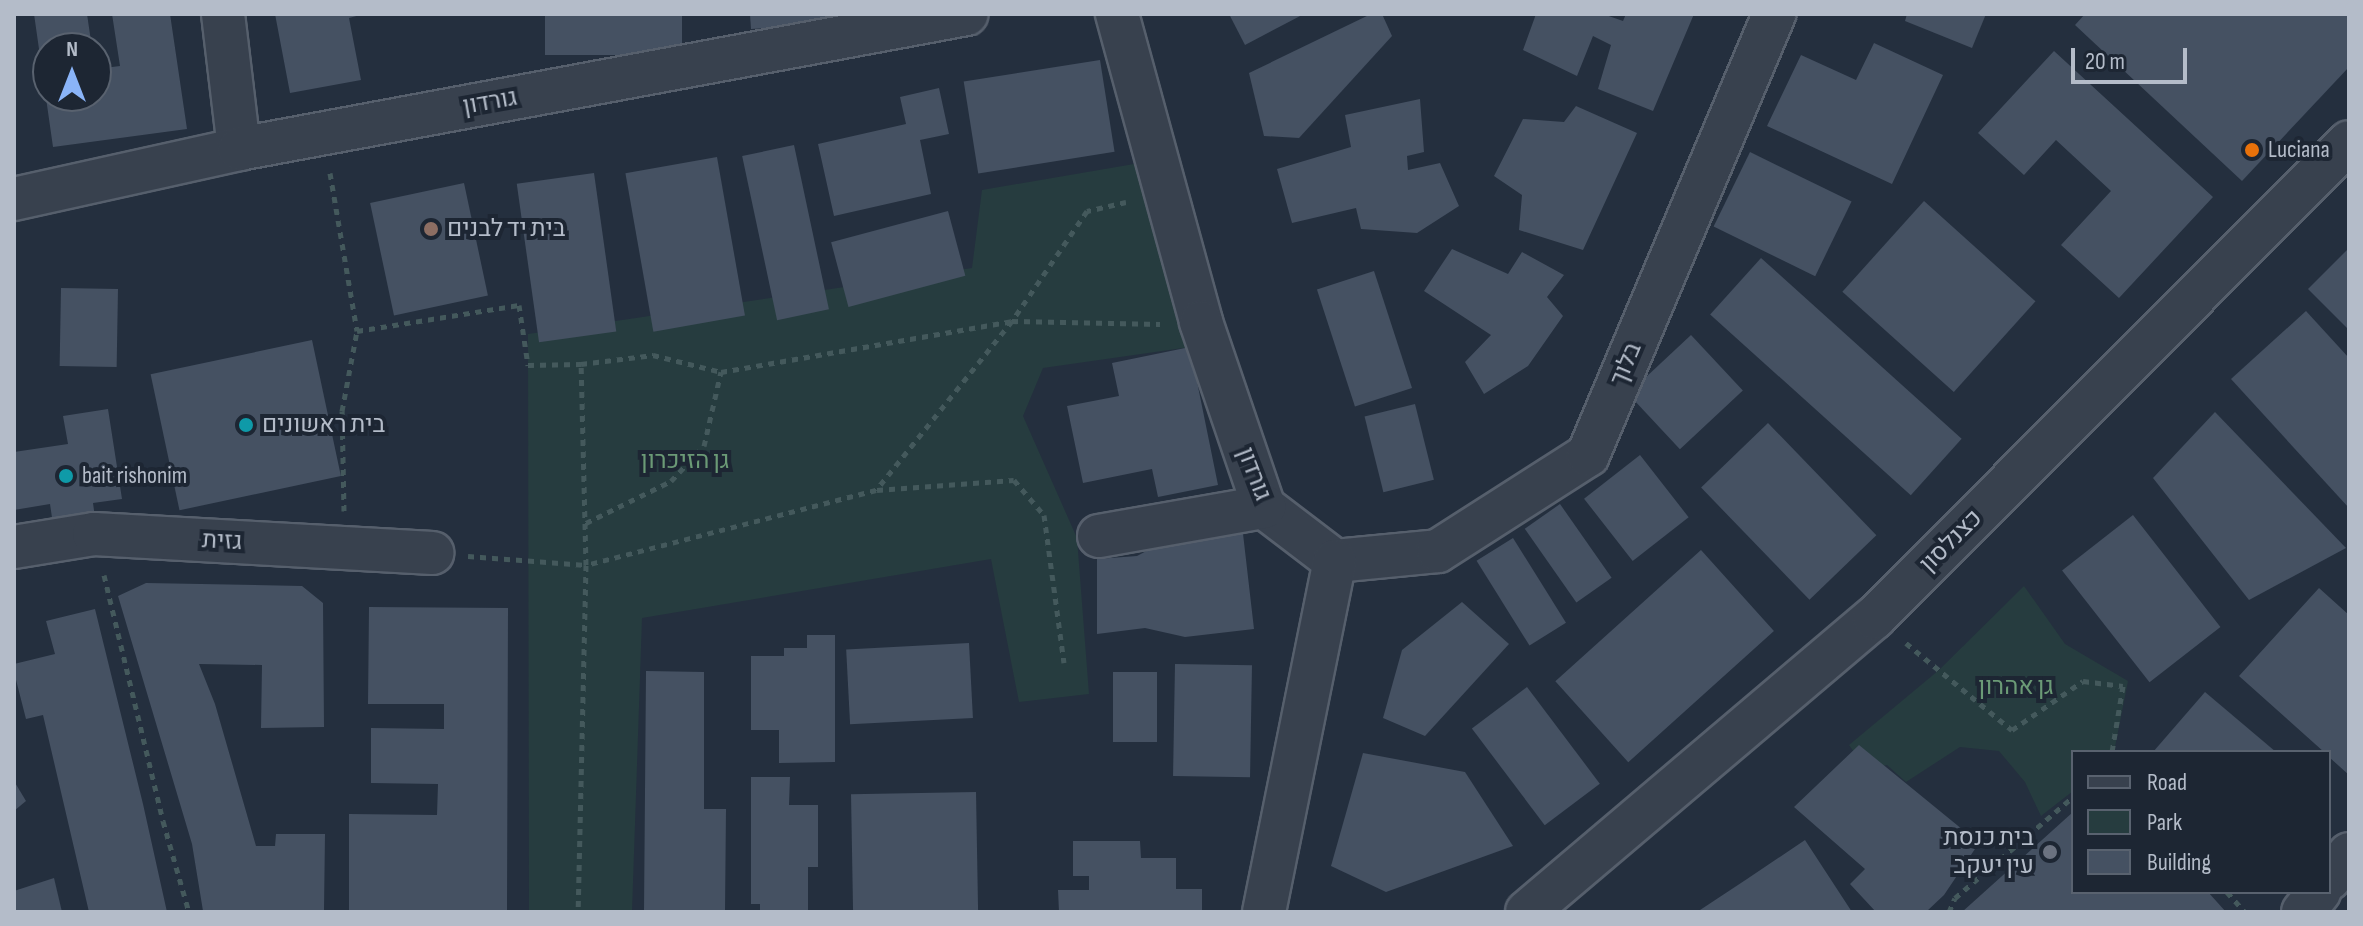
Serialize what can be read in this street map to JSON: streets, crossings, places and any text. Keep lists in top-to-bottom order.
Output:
{
  "streets": {
    "street": [
      "גורדון",
      "בלוך",
      "גזית",
      "כצנלסון"
    ]
  },
  "crossings": [
    ["גורדון", "בלוך"]
  ],
  "parks": ["גן הזיכרון", "גן אהרון"],
  "places": [
    "Luciana",
    "בית יד לבנים",
    "בית ראשונים",
    "bait rishonim",
    "בית כנסת עין יעקב"
  ],
  "legend": ["Road", "Park", "Building"],
  "scale_bar": "20 m",
  "north": "top"
}
